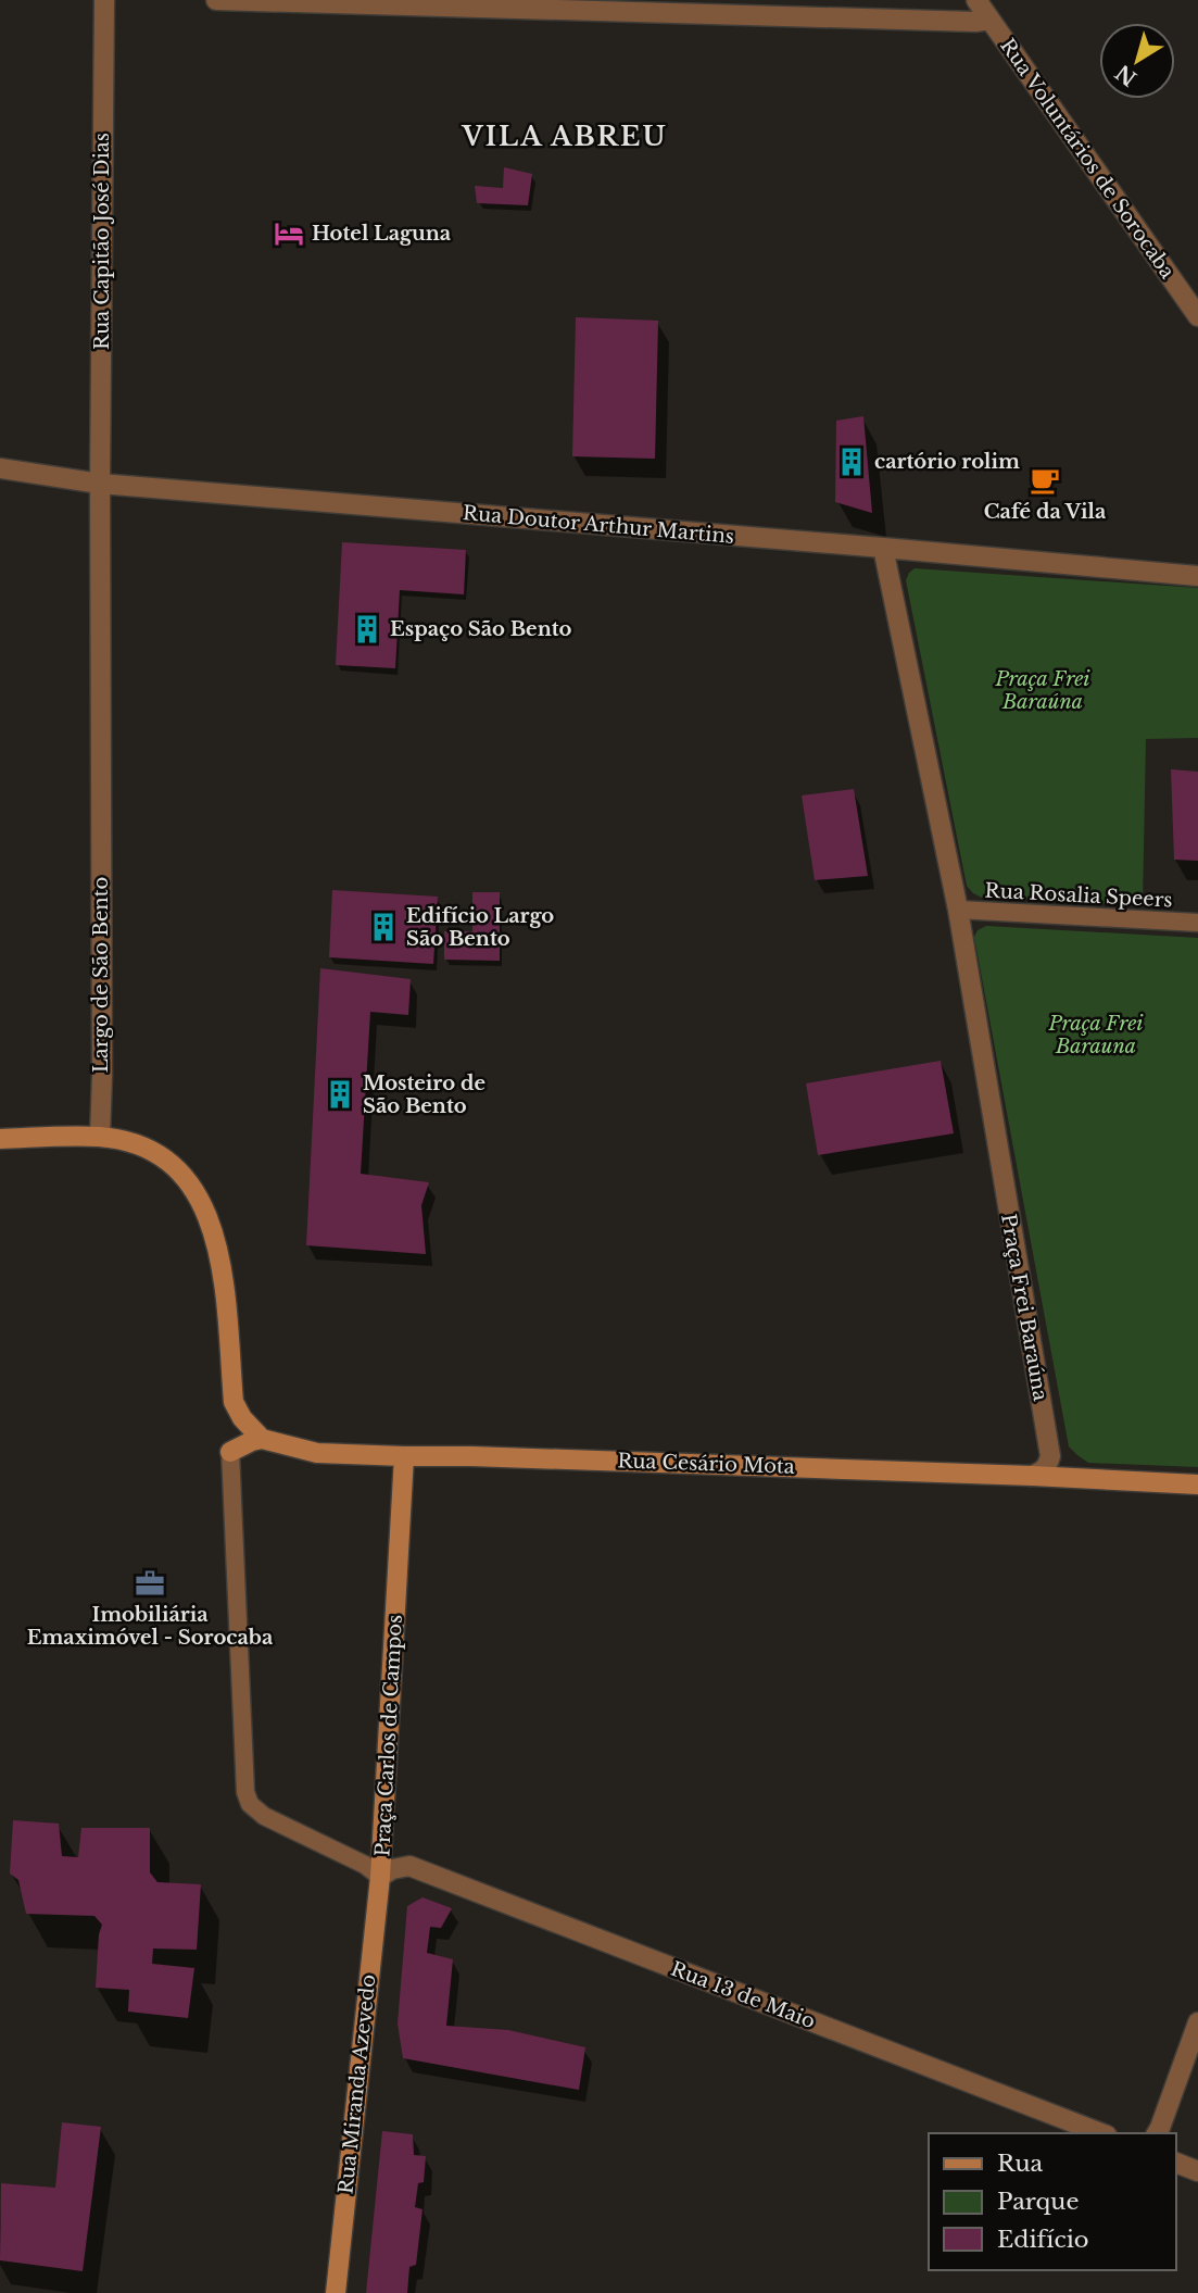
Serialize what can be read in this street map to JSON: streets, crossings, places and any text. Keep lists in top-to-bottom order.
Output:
{
  "streets": {
    "main road": ["Rua Cesário Mota", "Praça Carlos de Campos", "Rua Miranda Azevedo"],
    "street": [
      "Rua Voluntários de Sorocaba",
      "Rua Capitão José Dias",
      "Rua Doutor Arthur Martins",
      "Largo de São Bento",
      "Praça Frei Baraúna",
      "Rua 13 de Maio"
    ],
    "lane": ["Rua Rosalia Speers"]
  },
  "crossings": [
    ["Rua Capitão José Dias", "Rua Doutor Arthur Martins"],
    ["Rua Capitão José Dias", "Largo de São Bento"],
    ["Rua Doutor Arthur Martins", "Largo de São Bento"],
    ["Rua Doutor Arthur Martins", "Praça Frei Baraúna"],
    ["Rua Rosalia Speers", "Praça Frei Baraúna"],
    ["Praça Frei Baraúna", "Rua Cesário Mota"],
    ["Rua Cesário Mota", "Praça Carlos de Campos"],
    ["Praça Carlos de Campos", "Rua 13 de Maio"],
    ["Praça Carlos de Campos", "Rua Miranda Azevedo"],
    ["Rua 13 de Maio", "Rua Miranda Azevedo"]
  ],
  "districts": ["VILA ABREU"],
  "parks": ["Praça Frei Baraúna", "Praça Frei Barauna"],
  "places": {
    "hotel": ["Hotel Laguna"],
    "building": [
      "cartório rolim",
      "Espaço São Bento",
      "Edifício Largo São Bento",
      "Mosteiro de São Bento"
    ],
    "cafe": ["Café da Vila"],
    "office": ["Imobiliária Emaximóvel - Sorocaba"]
  },
  "legend": ["Rua", "Parque", "Edifício"],
  "north": "bottom left"
}
